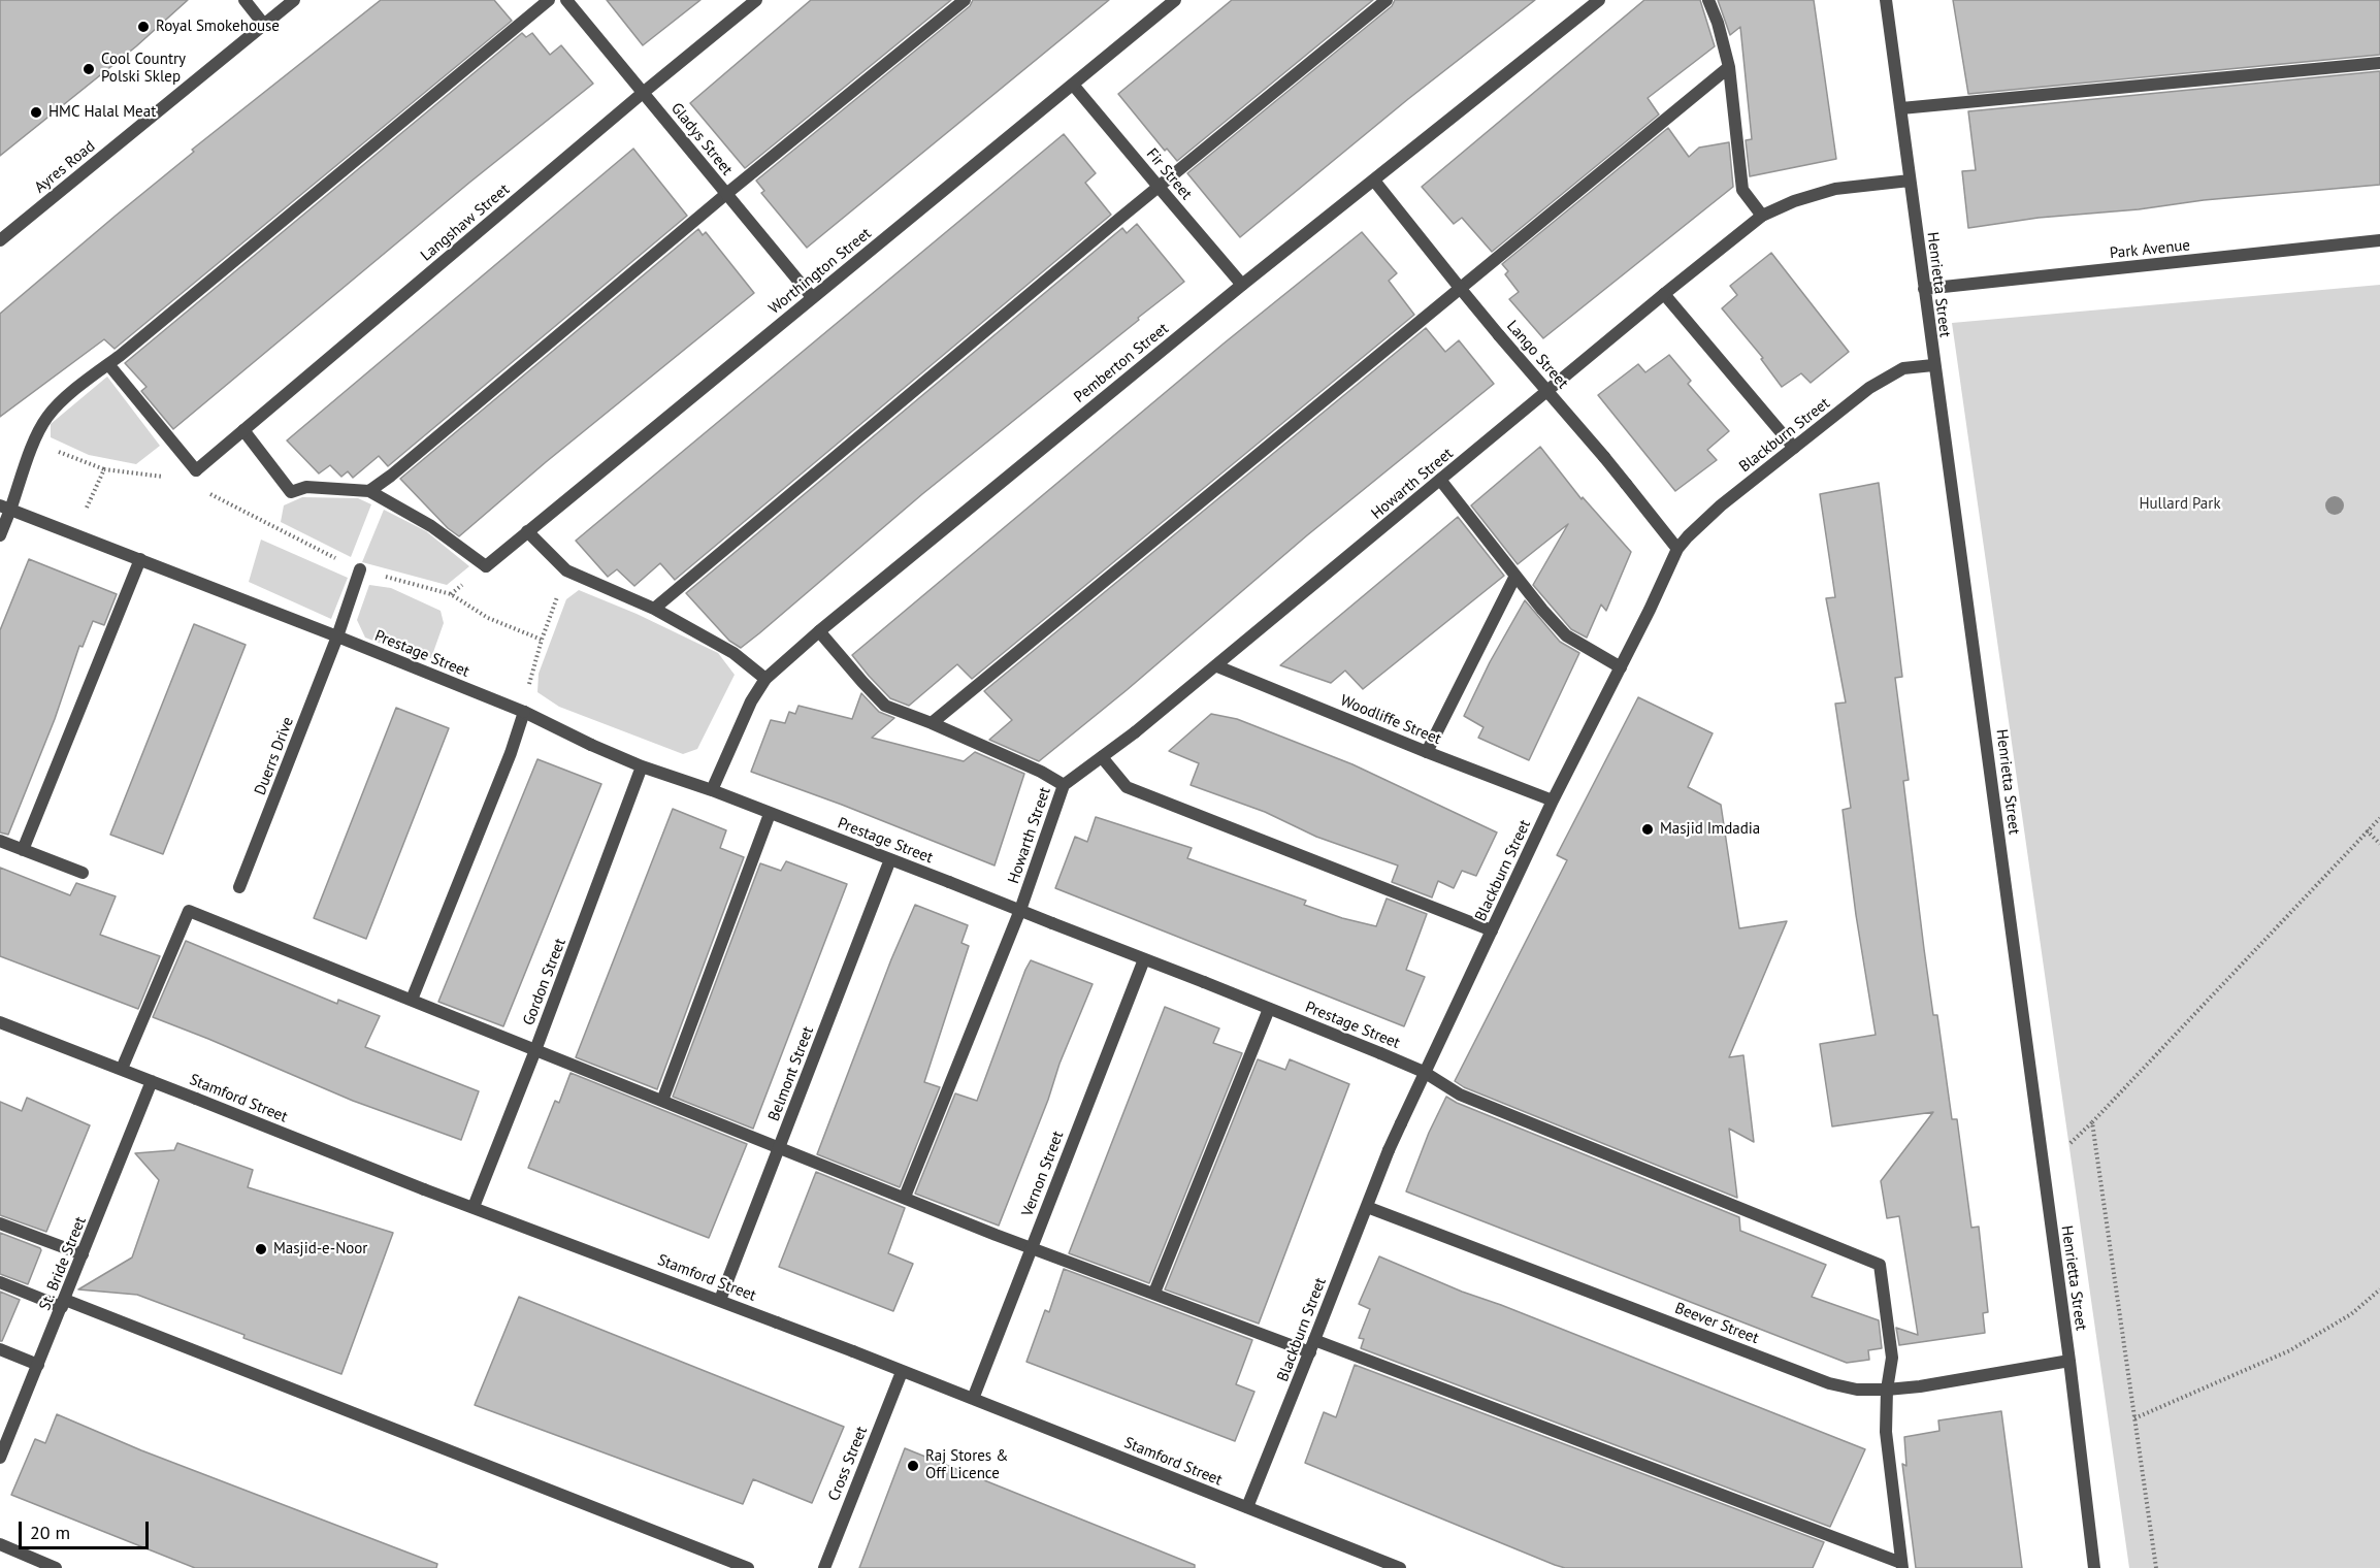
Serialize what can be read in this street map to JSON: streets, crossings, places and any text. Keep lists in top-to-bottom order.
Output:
{
  "streets": {
    "street": [
      "Gladys Street",
      "Ayres Road",
      "Fir Street",
      "Langshaw Street",
      "Park Avenue",
      "Worthington Street",
      "Henrietta Street",
      "Lango Street",
      "Pemberton Street",
      "Blackburn Street",
      "Howarth Street",
      "Prestage Street",
      "Woodliffe Street",
      "Duerrs Drive",
      "Gordon Street",
      "Belmont Street",
      "Stamford Street",
      "Vernon Street",
      "St. Bride Street",
      "Beever Street",
      "Cross Street"
    ]
  },
  "crossings": [
    ["Gladys Street", "Langshaw Street"],
    ["Gladys Street", "Worthington Street"],
    ["Fir Street", "Worthington Street"],
    ["Fir Street", "Pemberton Street"],
    ["Park Avenue", "Henrietta Street"],
    ["Henrietta Street", "Blackburn Street"],
    ["Henrietta Street", "Howarth Street"],
    ["Henrietta Street", "Beever Street"],
    ["Lango Street", "Pemberton Street"],
    ["Lango Street", "Blackburn Street"],
    ["Lango Street", "Howarth Street"],
    ["Pemberton Street", "Prestage Street"],
    ["Blackburn Street", "Prestage Street"],
    ["Blackburn Street", "Woodliffe Street"],
    ["Blackburn Street", "Stamford Street"],
    ["Blackburn Street", "Beever Street"],
    ["Howarth Street", "Prestage Street"],
    ["Howarth Street", "Woodliffe Street"],
    ["Prestage Street", "Duerrs Drive"],
    ["Prestage Street", "Gordon Street"],
    ["Prestage Street", "Belmont Street"],
    ["Prestage Street", "Vernon Street"],
    ["Prestage Street", "Beever Street"],
    ["Gordon Street", "Stamford Street"],
    ["Belmont Street", "Stamford Street"],
    ["Stamford Street", "Vernon Street"],
    ["Stamford Street", "St. Bride Street"],
    ["Stamford Street", "Cross Street"]
  ],
  "parks": ["Hullard Park"],
  "places": [
    "Royal Smokehouse",
    "Cool Country Polski Sklep",
    "HMC Halal Meat",
    "Masjid Imdadia",
    "Masjid-e-Noor",
    "Raj Stores & Off Licence"
  ],
  "scale_bar": "20 m"
}
